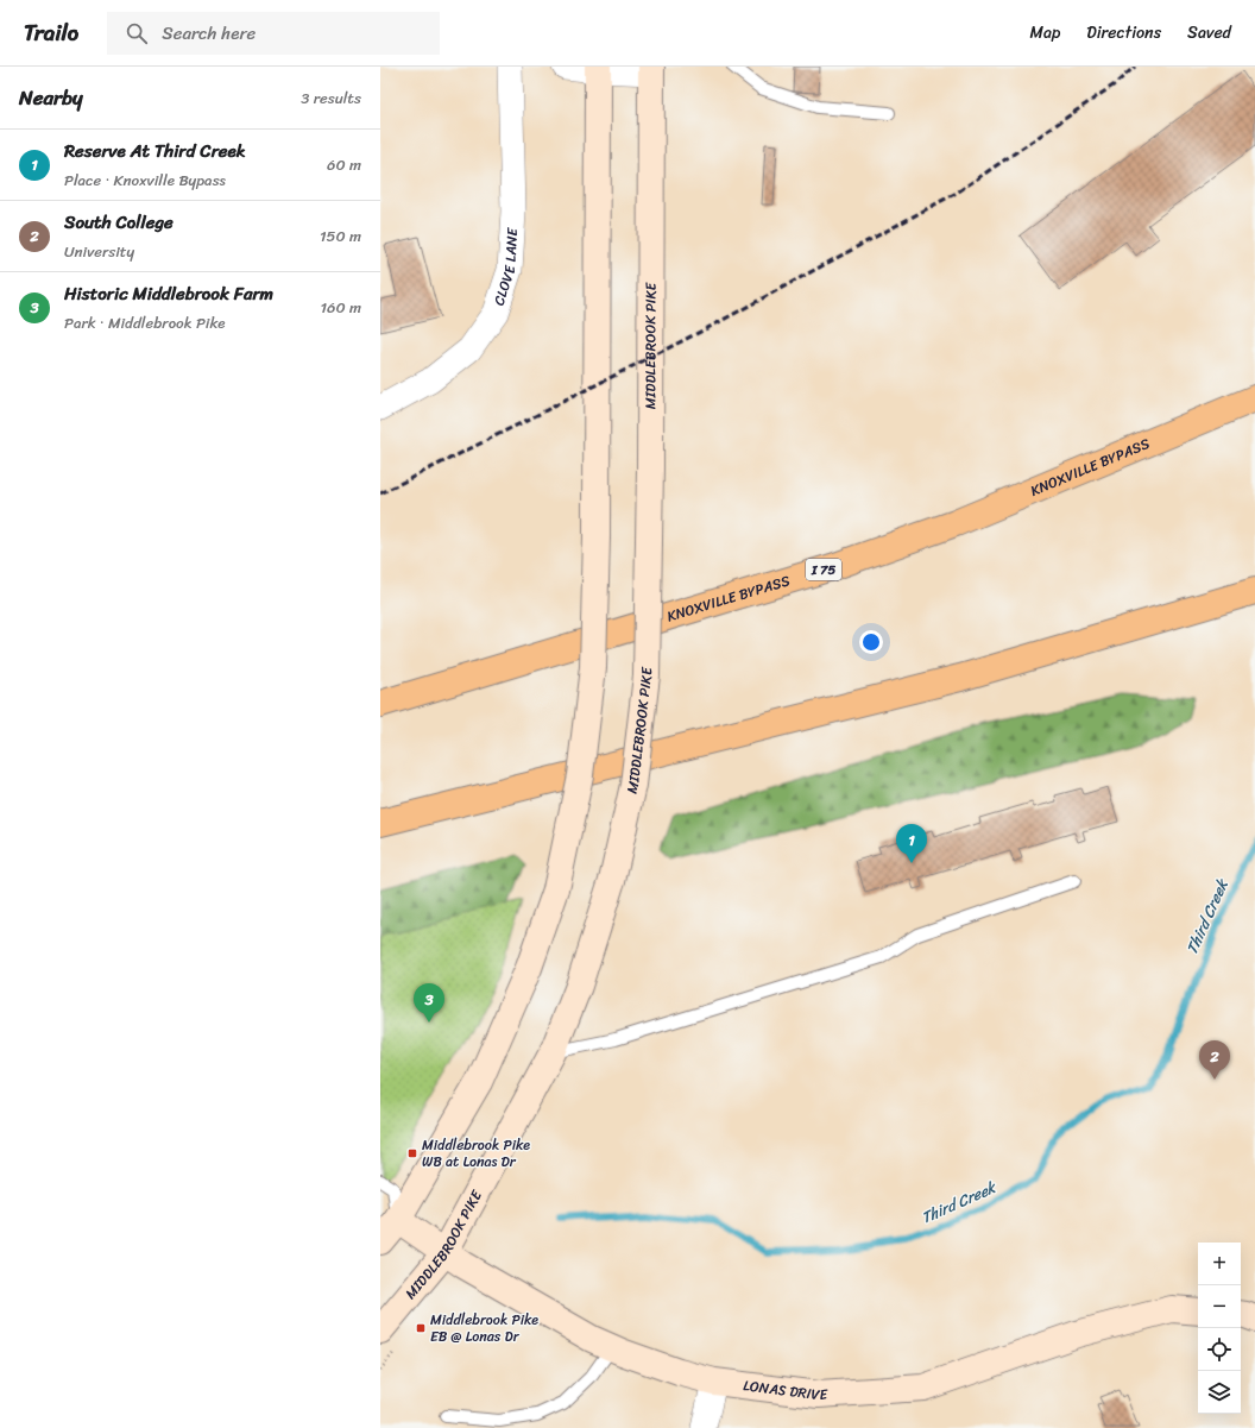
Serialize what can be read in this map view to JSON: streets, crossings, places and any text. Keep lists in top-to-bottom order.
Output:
{
  "streets": {
    "highway": ["KNOXVILLE BYPASS", "I 75"],
    "main road": ["MIDDLEBROOK PIKE", "LONAS DRIVE"],
    "street": ["CLOVE LANE"]
  },
  "crossings": [
    ["MIDDLEBROOK PIKE", "LONAS DRIVE"]
  ],
  "water": ["Third Creek"],
  "places": {
    "transit": ["Middlebrook Pike WB at Lonas Dr", "Middlebrook Pike EB @ Lonas Dr"]
  },
  "page": {
    "header": "Trailo",
    "search": "Search here",
    "nav": ["Map", "Directions", "Saved"],
    "heading": ["Nearby", "3 results"],
    "list": [
      {
        "mark": "1",
        "name": "Reserve At Third Creek",
        "note": "Place · Knoxville Bypass",
        "value": "60 m"
      },
      {
        "mark": "2",
        "name": "South College",
        "note": "University",
        "value": "150 m"
      },
      {
        "mark": "3",
        "name": "Historic Middlebrook Farm",
        "note": "Park · Middlebrook Pike",
        "value": "160 m"
      }
    ],
    "pins": ["1", "3", "2"],
    "map_buttons": ["+", "−"]
  }
}
